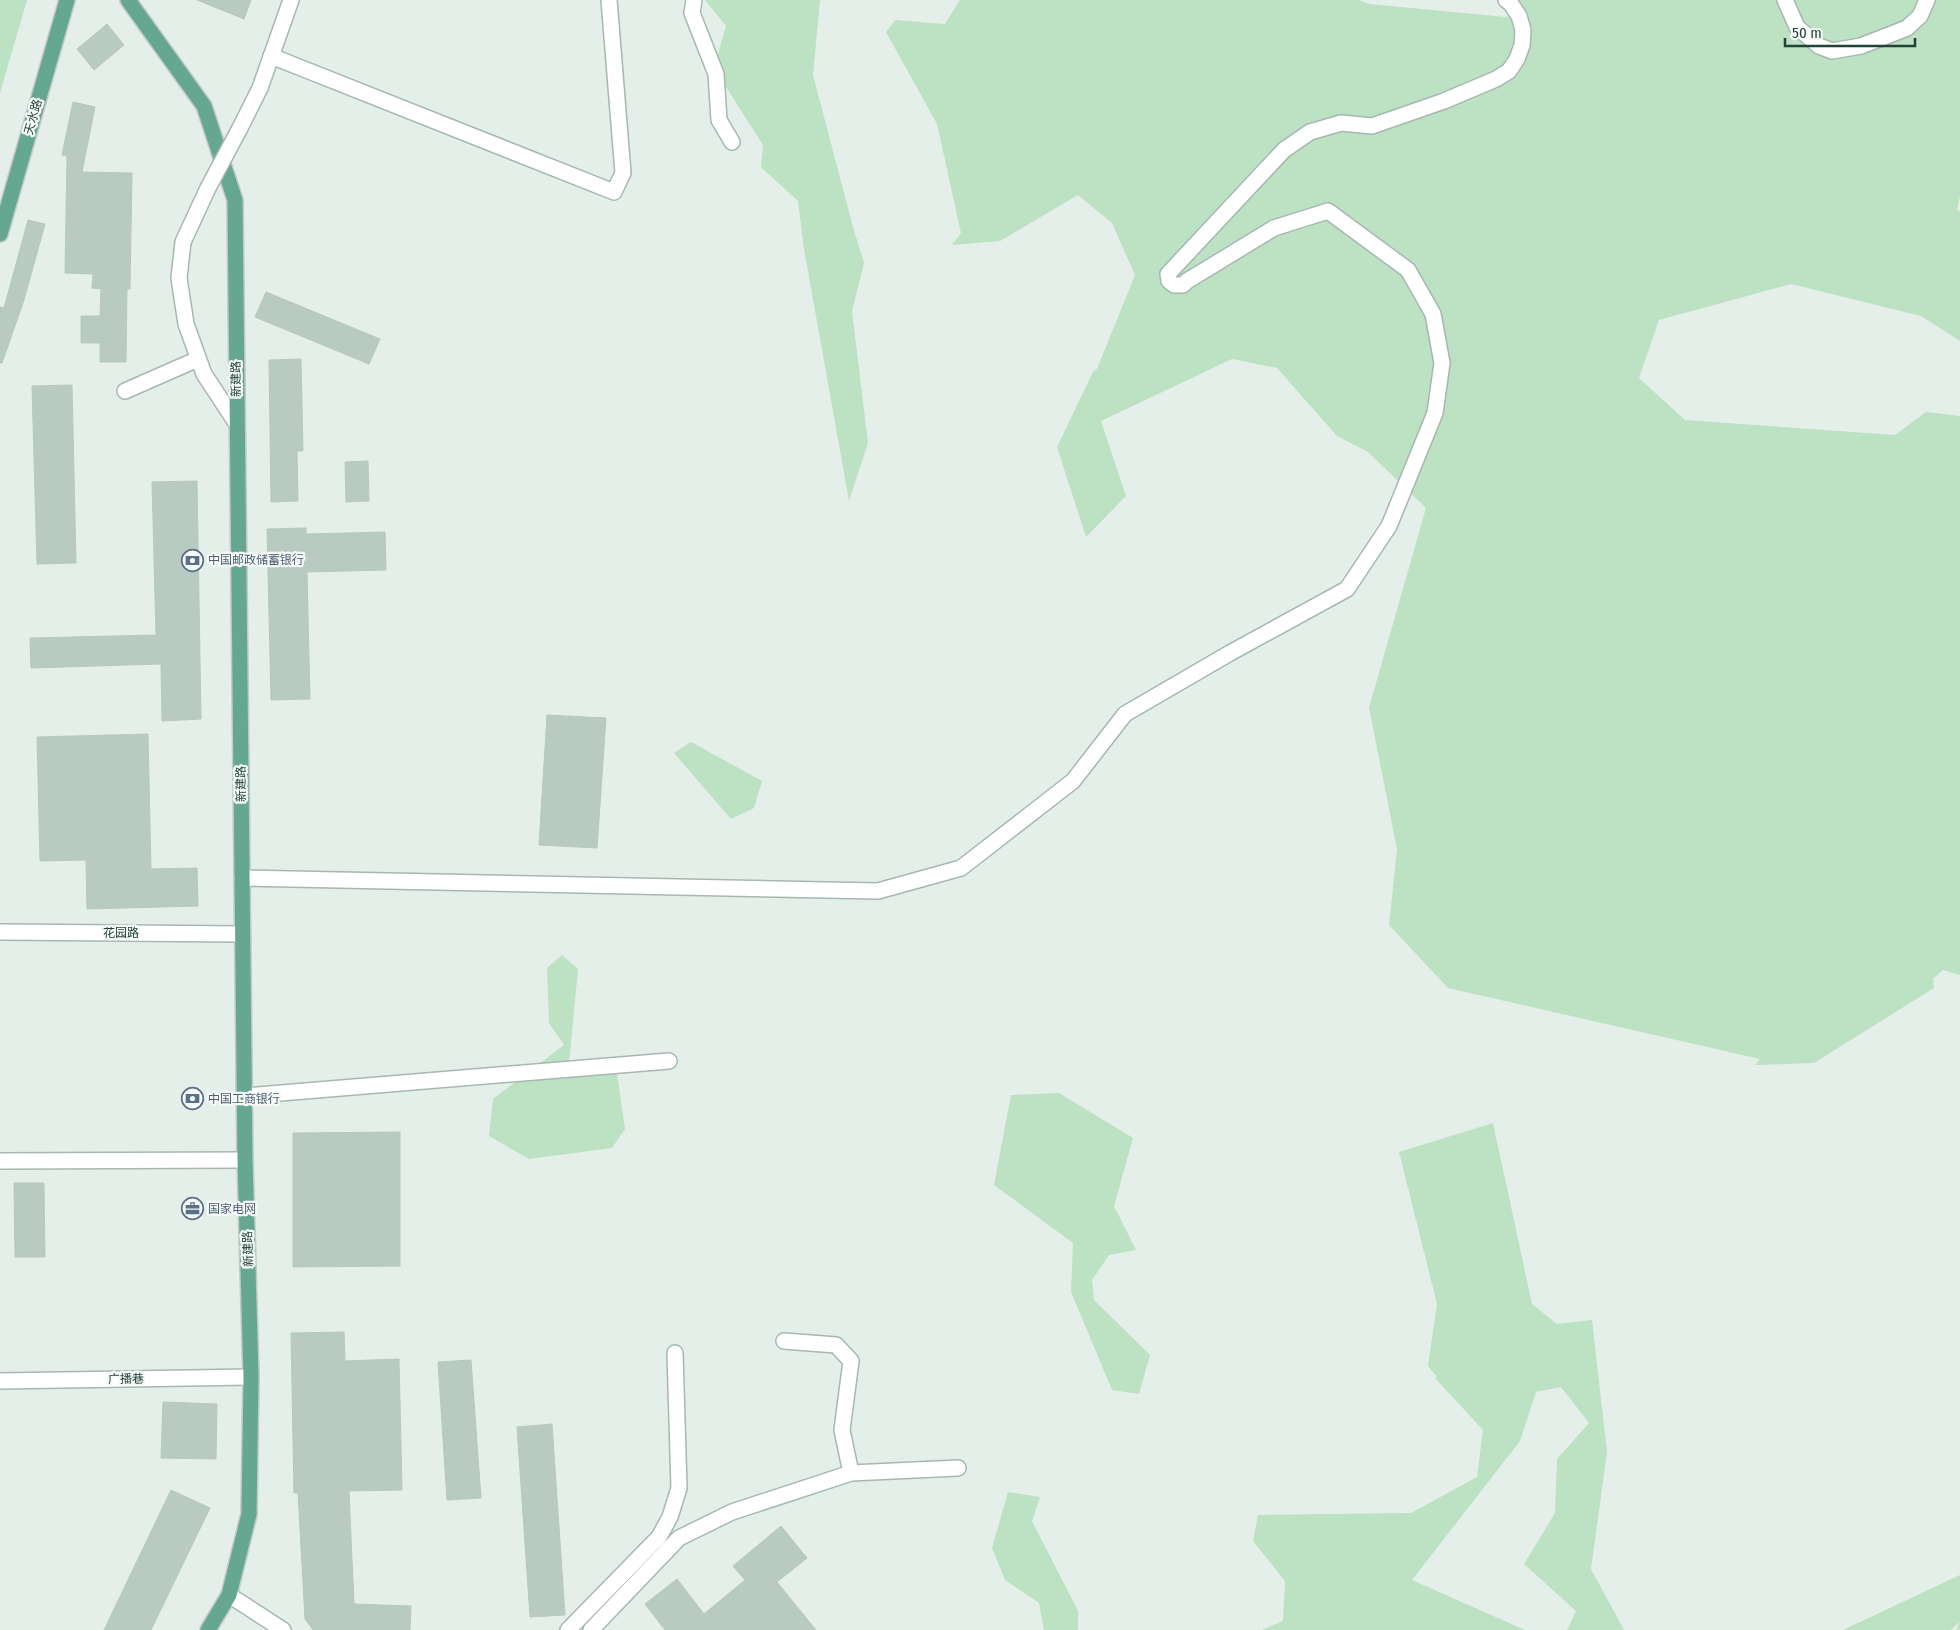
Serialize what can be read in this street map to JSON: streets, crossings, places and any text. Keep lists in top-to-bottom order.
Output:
{
  "streets": {
    "main road": ["天水路", "新建路"],
    "street": ["花园路", "广播巷"]
  },
  "crossings": [
    ["新建路", "花园路"],
    ["新建路", "广播巷"]
  ],
  "places": {
    "bank": ["中国邮政储蓄银行", "中国工商银行"],
    "office": ["国家电网"]
  },
  "scale_bar": "50 m"
}
